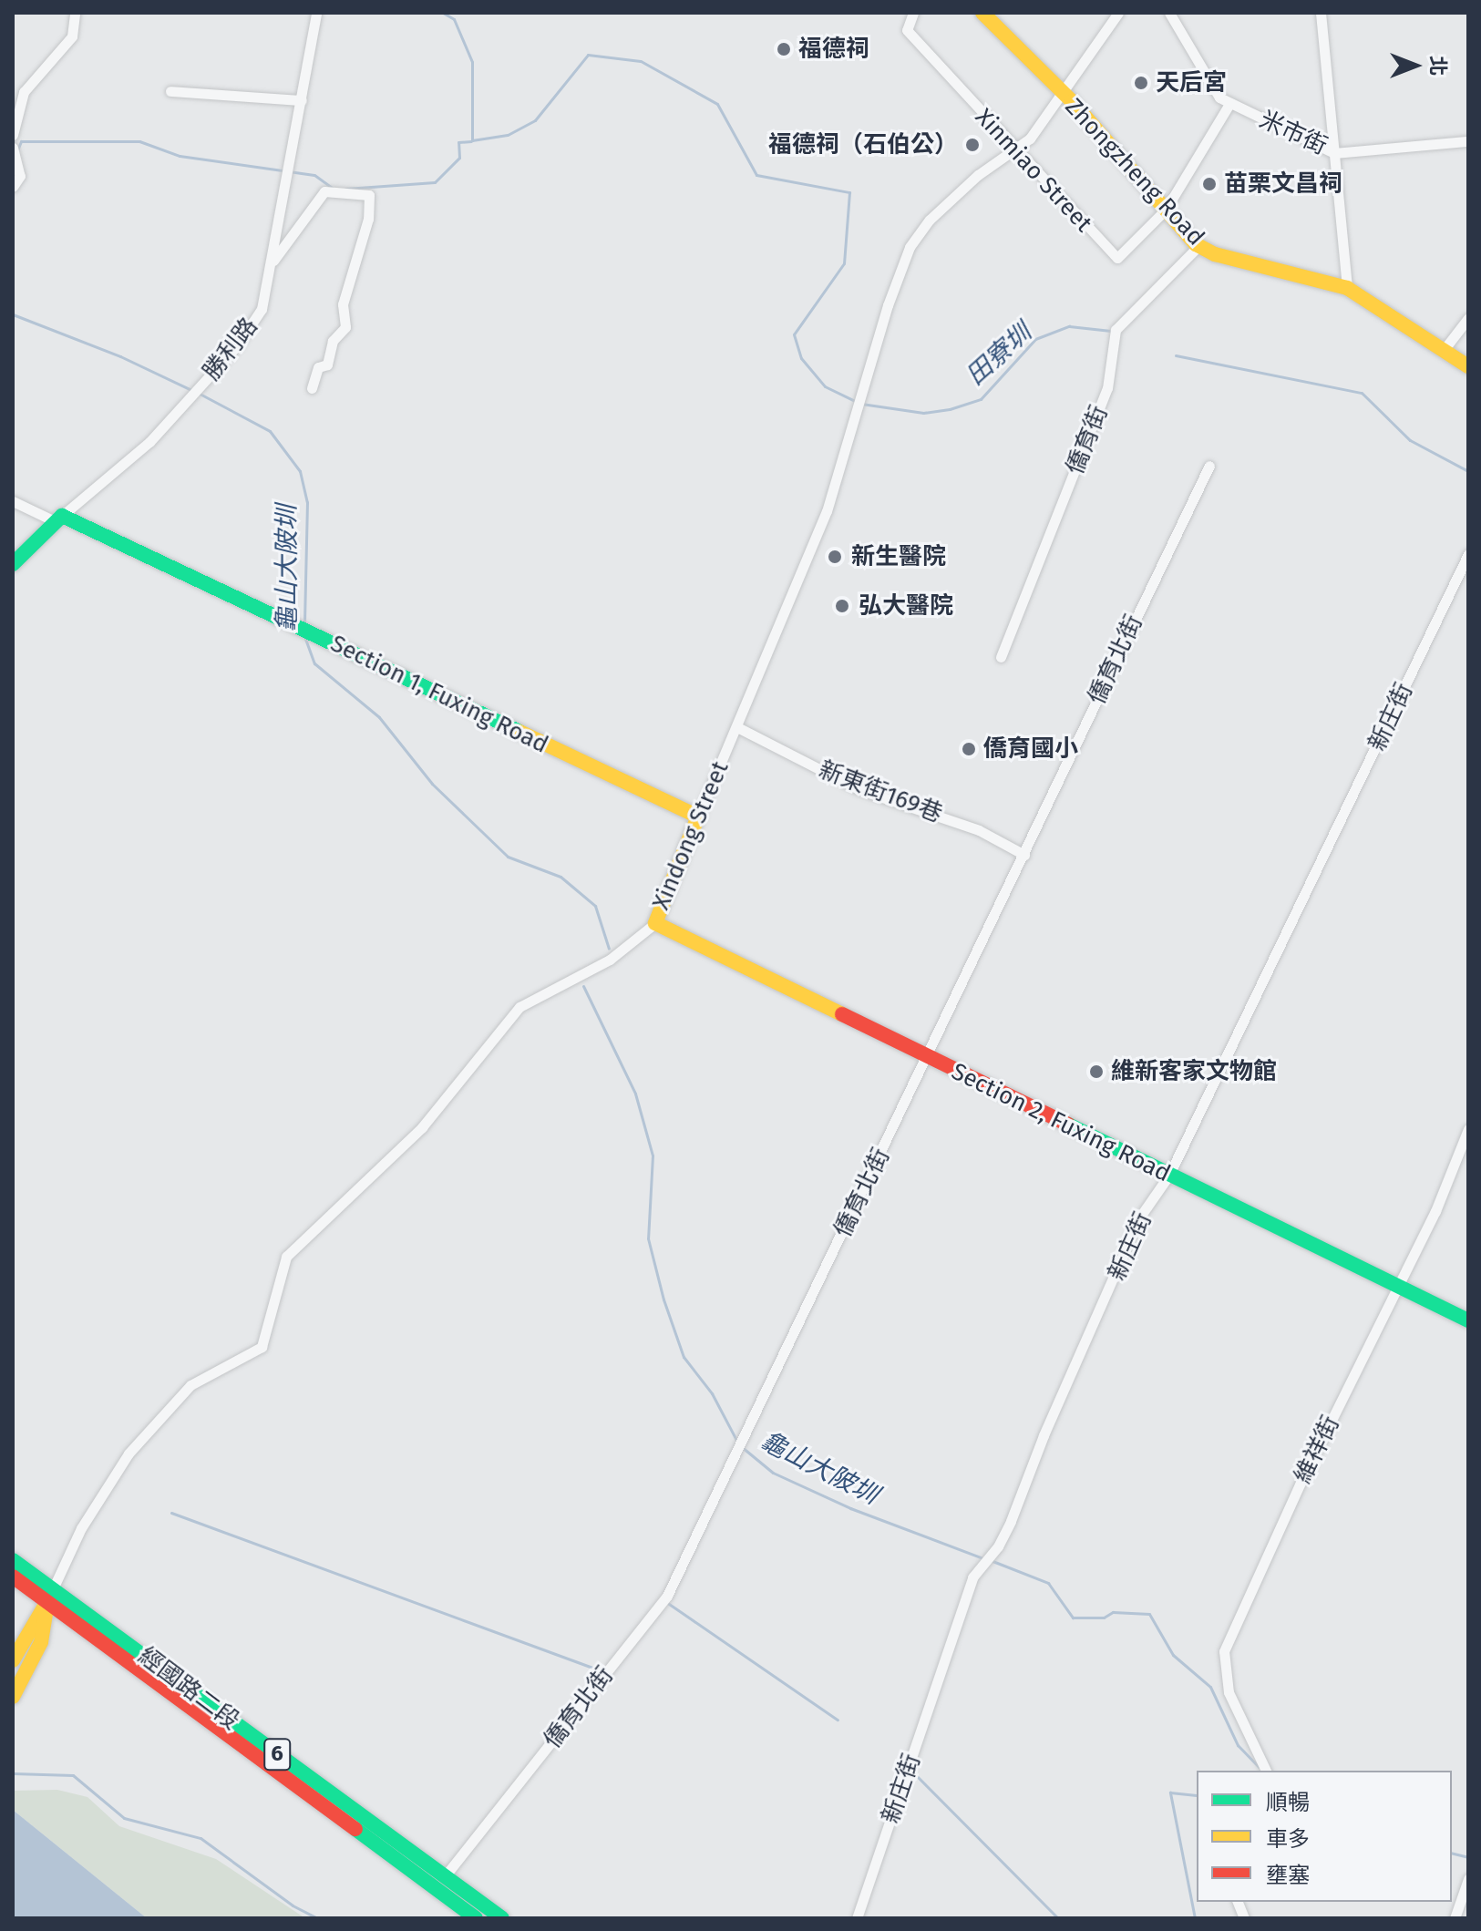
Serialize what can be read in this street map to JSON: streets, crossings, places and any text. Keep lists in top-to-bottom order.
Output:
{
  "streets": {
    "street": [
      "米市街",
      "Xinmiao Street",
      "Zhongzheng Road",
      "勝利路",
      "僑育街",
      "僑育北街",
      "Section 1, Fuxing Road",
      "新庄街",
      "新東街169巷",
      "Xindong Street",
      "Section 2, Fuxing Road",
      "維祥街",
      "經國路二段",
      "6"
    ]
  },
  "crossings": [
    ["Xinmiao Street", "Zhongzheng Road"],
    ["Xinmiao Street", "Xindong Street"],
    ["Zhongzheng Road", "僑育街"],
    ["Zhongzheng Road", "Xindong Street"],
    ["勝利路", "Section 1, Fuxing Road"],
    ["僑育北街", "新東街169巷"],
    ["僑育北街", "Section 2, Fuxing Road"],
    ["僑育北街", "經國路二段"],
    ["Section 1, Fuxing Road", "Xindong Street"],
    ["新庄街", "Section 2, Fuxing Road"],
    ["新東街169巷", "Xindong Street"],
    ["Xindong Street", "Section 2, Fuxing Road"],
    ["Xindong Street", "經國路二段"],
    ["Xindong Street", "6"],
    ["Section 2, Fuxing Road", "維祥街"],
    ["經國路二段", "6"]
  ],
  "water": ["田寮圳", "龜山大陂圳"],
  "places": [
    "福德祠",
    "天后宮",
    "福德祠（石伯公）",
    "苗栗文昌祠",
    "新生醫院",
    "弘大醫院",
    "僑育國小",
    "維新客家文物館"
  ],
  "legend": ["順暢", "車多", "壅塞"],
  "north": "right"
}
